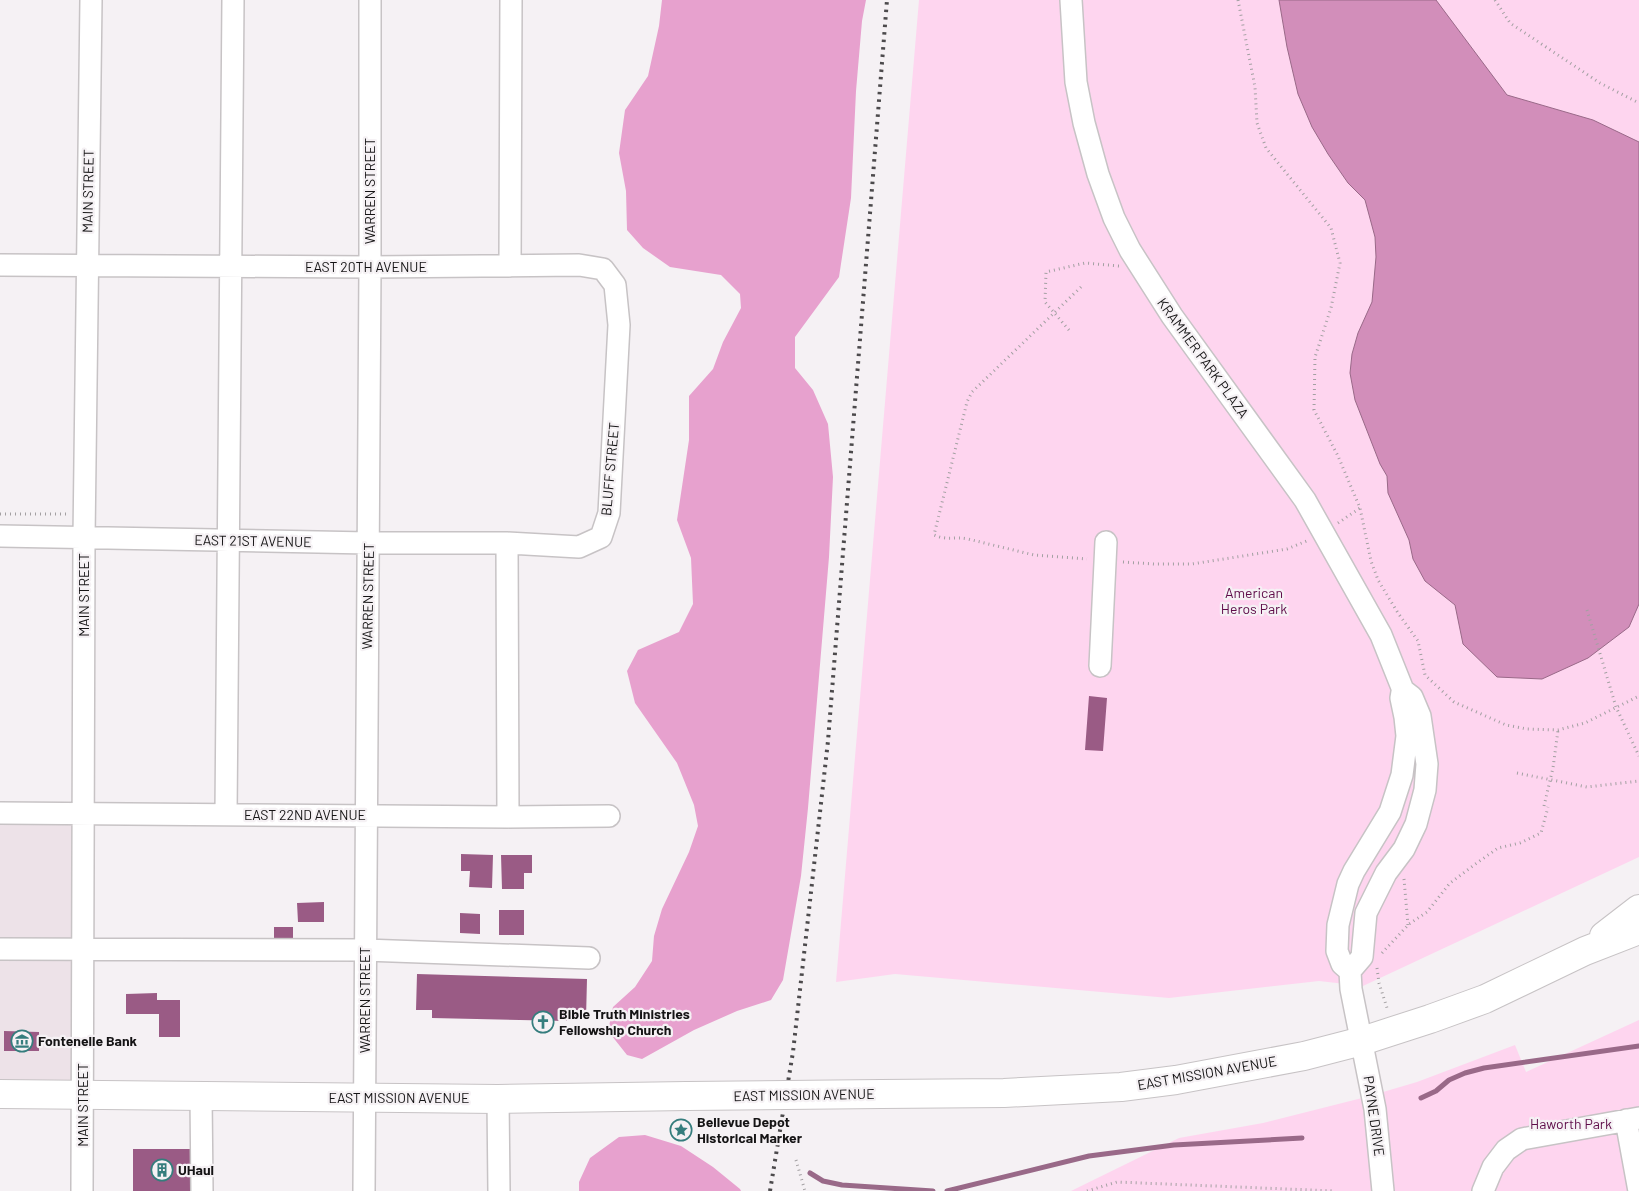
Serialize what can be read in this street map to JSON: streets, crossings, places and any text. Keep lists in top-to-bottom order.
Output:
{
  "streets": {
    "main road": ["EAST MISSION AVENUE"],
    "street": [
      "MAIN STREET",
      "WARREN STREET",
      "EAST 20TH AVENUE",
      "KRAMMER PARK PLAZA",
      "BLUFF STREET",
      "EAST 21ST AVENUE",
      "EAST 22ND AVENUE",
      "PAYNE DRIVE"
    ]
  },
  "crossings": [
    ["MAIN STREET", "EAST 20TH AVENUE"],
    ["MAIN STREET", "EAST 21ST AVENUE"],
    ["MAIN STREET", "EAST 22ND AVENUE"],
    ["MAIN STREET", "EAST MISSION AVENUE"],
    ["WARREN STREET", "EAST 20TH AVENUE"],
    ["WARREN STREET", "EAST 21ST AVENUE"],
    ["WARREN STREET", "EAST 22ND AVENUE"],
    ["WARREN STREET", "EAST MISSION AVENUE"],
    ["EAST 20TH AVENUE", "BLUFF STREET"],
    ["KRAMMER PARK PLAZA", "EAST MISSION AVENUE"],
    ["KRAMMER PARK PLAZA", "PAYNE DRIVE"],
    ["BLUFF STREET", "EAST 21ST AVENUE"],
    ["EAST MISSION AVENUE", "PAYNE DRIVE"]
  ],
  "parks": ["American Heros Park", "Haworth Park"],
  "places": {
    "church": ["Bible Truth Ministries Fellowship Church"],
    "museum": ["Fontenelle Bank"],
    "place": ["Bellevue Depot Historical Marker"],
    "building": ["UHaul"]
  }
}
